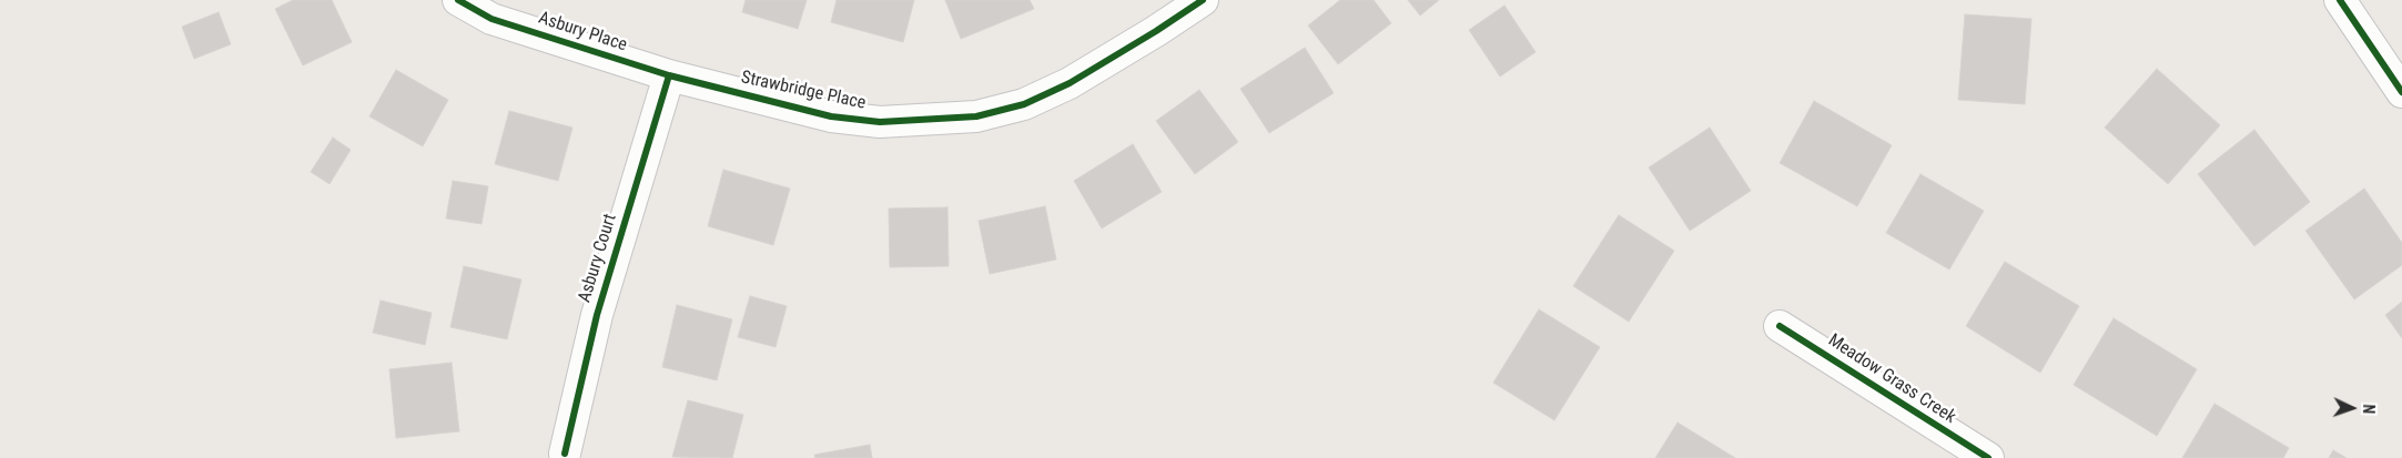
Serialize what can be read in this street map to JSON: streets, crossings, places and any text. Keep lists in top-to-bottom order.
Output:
{
  "streets": {
    "street": [
      "Asbury Place",
      "Strawbridge Place",
      "Asbury Court",
      "Meadow Grass Creek"
    ]
  },
  "crossings": [
    ["Asbury Place", "Strawbridge Place"],
    ["Asbury Place", "Asbury Court"],
    ["Strawbridge Place", "Asbury Court"]
  ],
  "north": "right"
}
